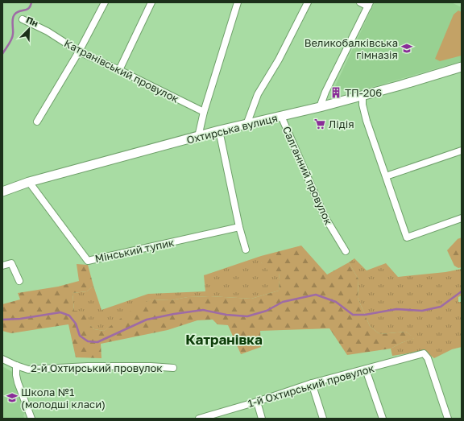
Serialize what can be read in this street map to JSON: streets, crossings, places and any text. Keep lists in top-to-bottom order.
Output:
{
  "streets": {
    "street": [
      "Катранівський провулок",
      "Охтирська вулиця",
      "Салганний провулок",
      "Мінський тупик",
      "2-й Охтирський провулок",
      "1-й Охтирський провулок"
    ]
  },
  "crossings": [
    ["Охтирська вулиця", "Салганний провулок"],
    ["Охтирська вулиця", "Мінський тупик"]
  ],
  "districts": ["Катранівка"],
  "places": {
    "school or university": ["Великобалківська гімназія", "Школа №1 (молодші класи)"],
    "building": ["ТП-206"],
    "supermarket": ["Лідія"]
  },
  "north": "top right"
}
